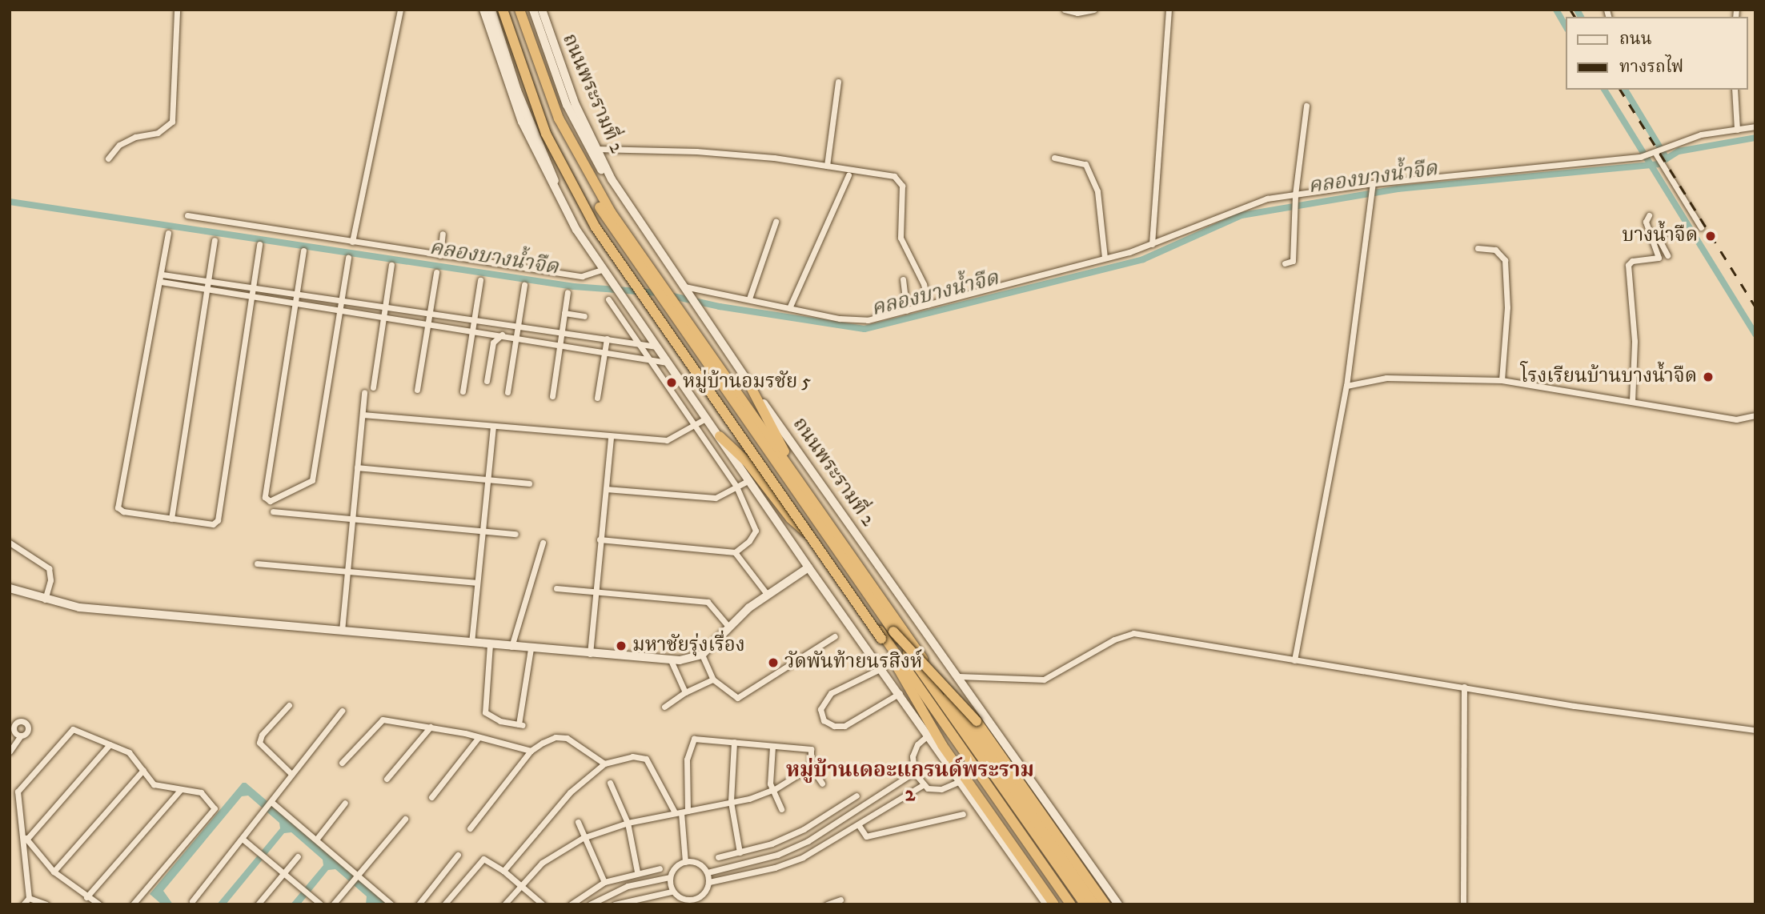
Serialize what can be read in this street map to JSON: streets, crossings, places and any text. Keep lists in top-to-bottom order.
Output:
{
  "streets": {
    "highway": ["ถนนพระรามที่ 2"]
  },
  "districts": ["หมู่บ้านเดอะแกรนด์พระราม 2"],
  "water": ["คลองบางน้ำจืด"],
  "places": [
    "บางน้ำจืด",
    "โรงเรียนบ้านบางนํ้าจืด",
    "หมู่บ้านอมรชัย 5",
    "มหาชัยรุ่งเรื่อง",
    "วัดพันท้ายนรสิงห์"
  ],
  "legend": ["ถนน", "ทางรถไฟ"]
}
